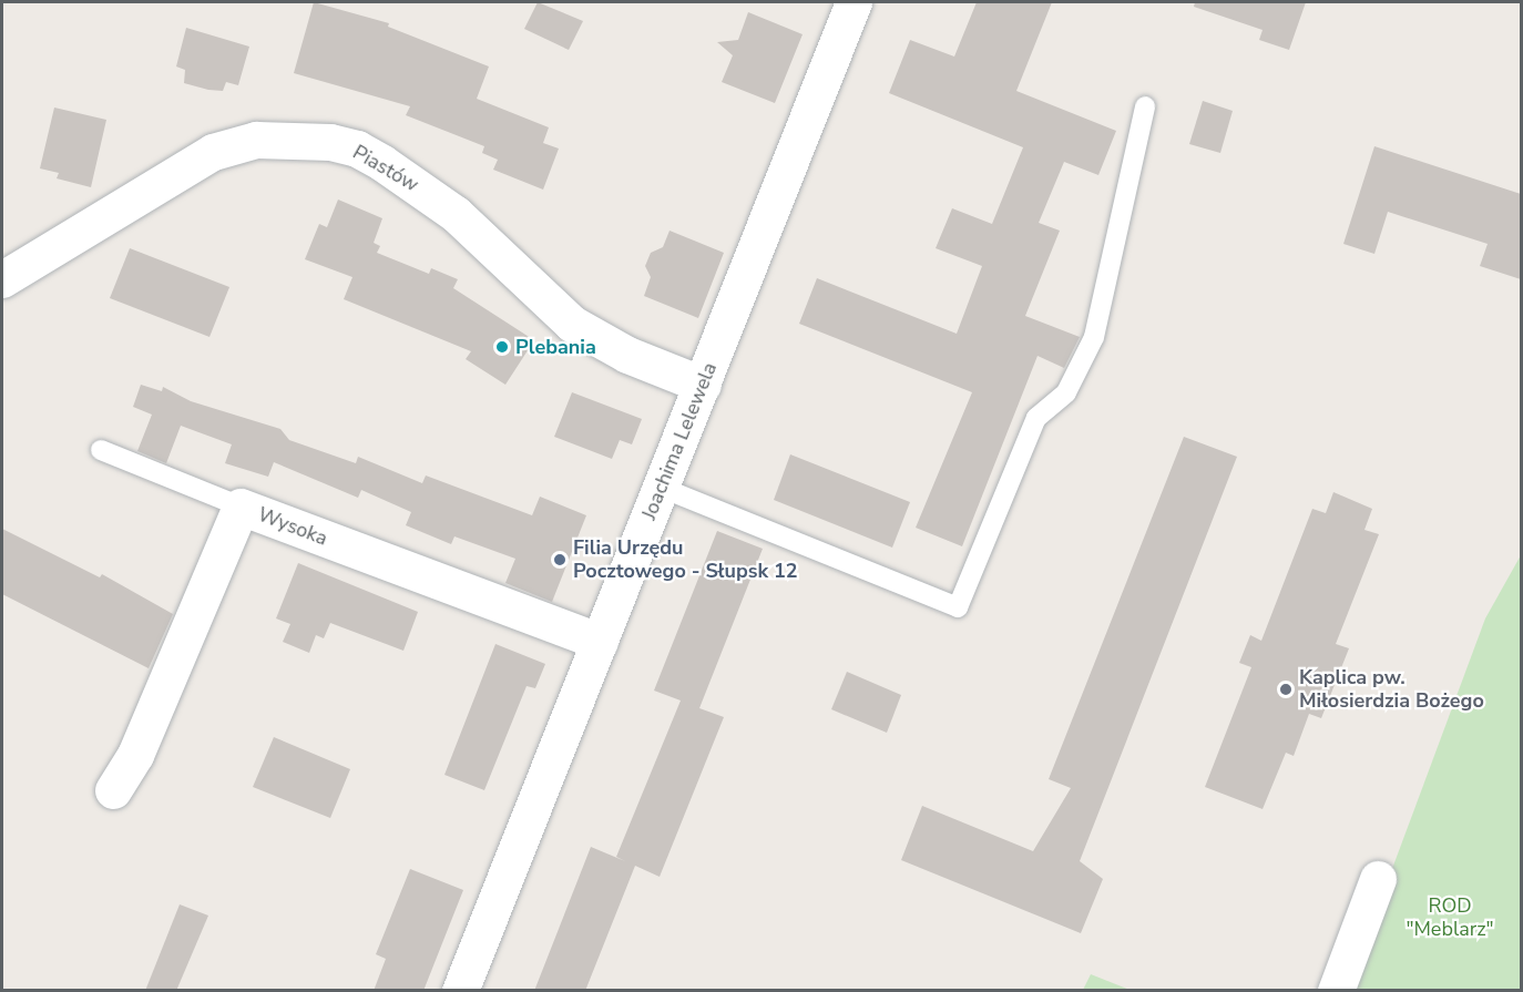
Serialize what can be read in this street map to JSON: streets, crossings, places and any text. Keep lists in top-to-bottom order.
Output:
{
  "streets": {
    "street": ["Piastów", "Joachima Lelewela", "Wysoka"]
  },
  "crossings": [
    ["Piastów", "Joachima Lelewela"],
    ["Joachima Lelewela", "Wysoka"]
  ],
  "parks": ["ROD \"Meblarz\""],
  "places": ["Plebania", "Filia Urzędu Pocztowego - Słupsk 12", "Kaplica pw. Miłosierdzia Bożego"]
}
